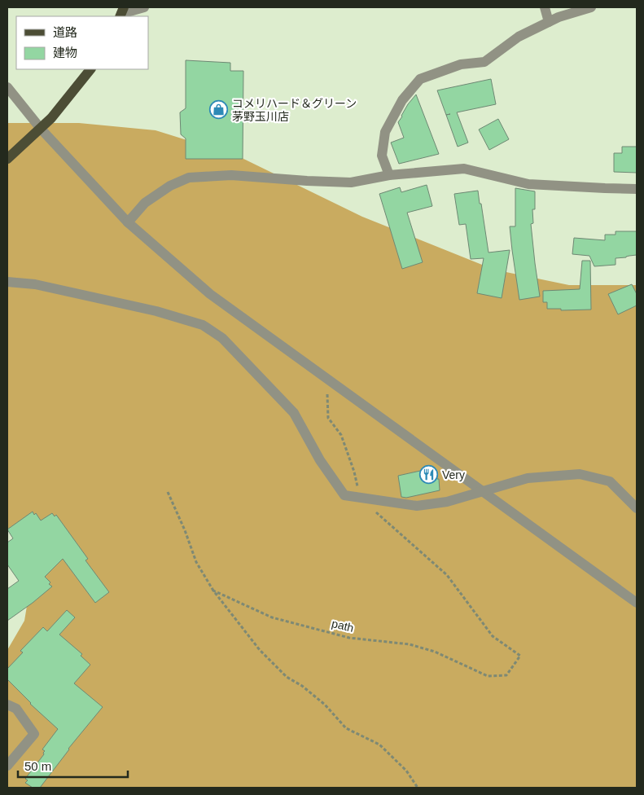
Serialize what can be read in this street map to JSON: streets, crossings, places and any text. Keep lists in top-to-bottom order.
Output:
{
  "streets": {
    "path": ["path"]
  },
  "places": {
    "shop": ["コメリハード＆グリーン 茅野玉川店"],
    "restaurant": ["Very"]
  },
  "legend": ["道路", "建物"],
  "scale_bar": "50 m"
}
